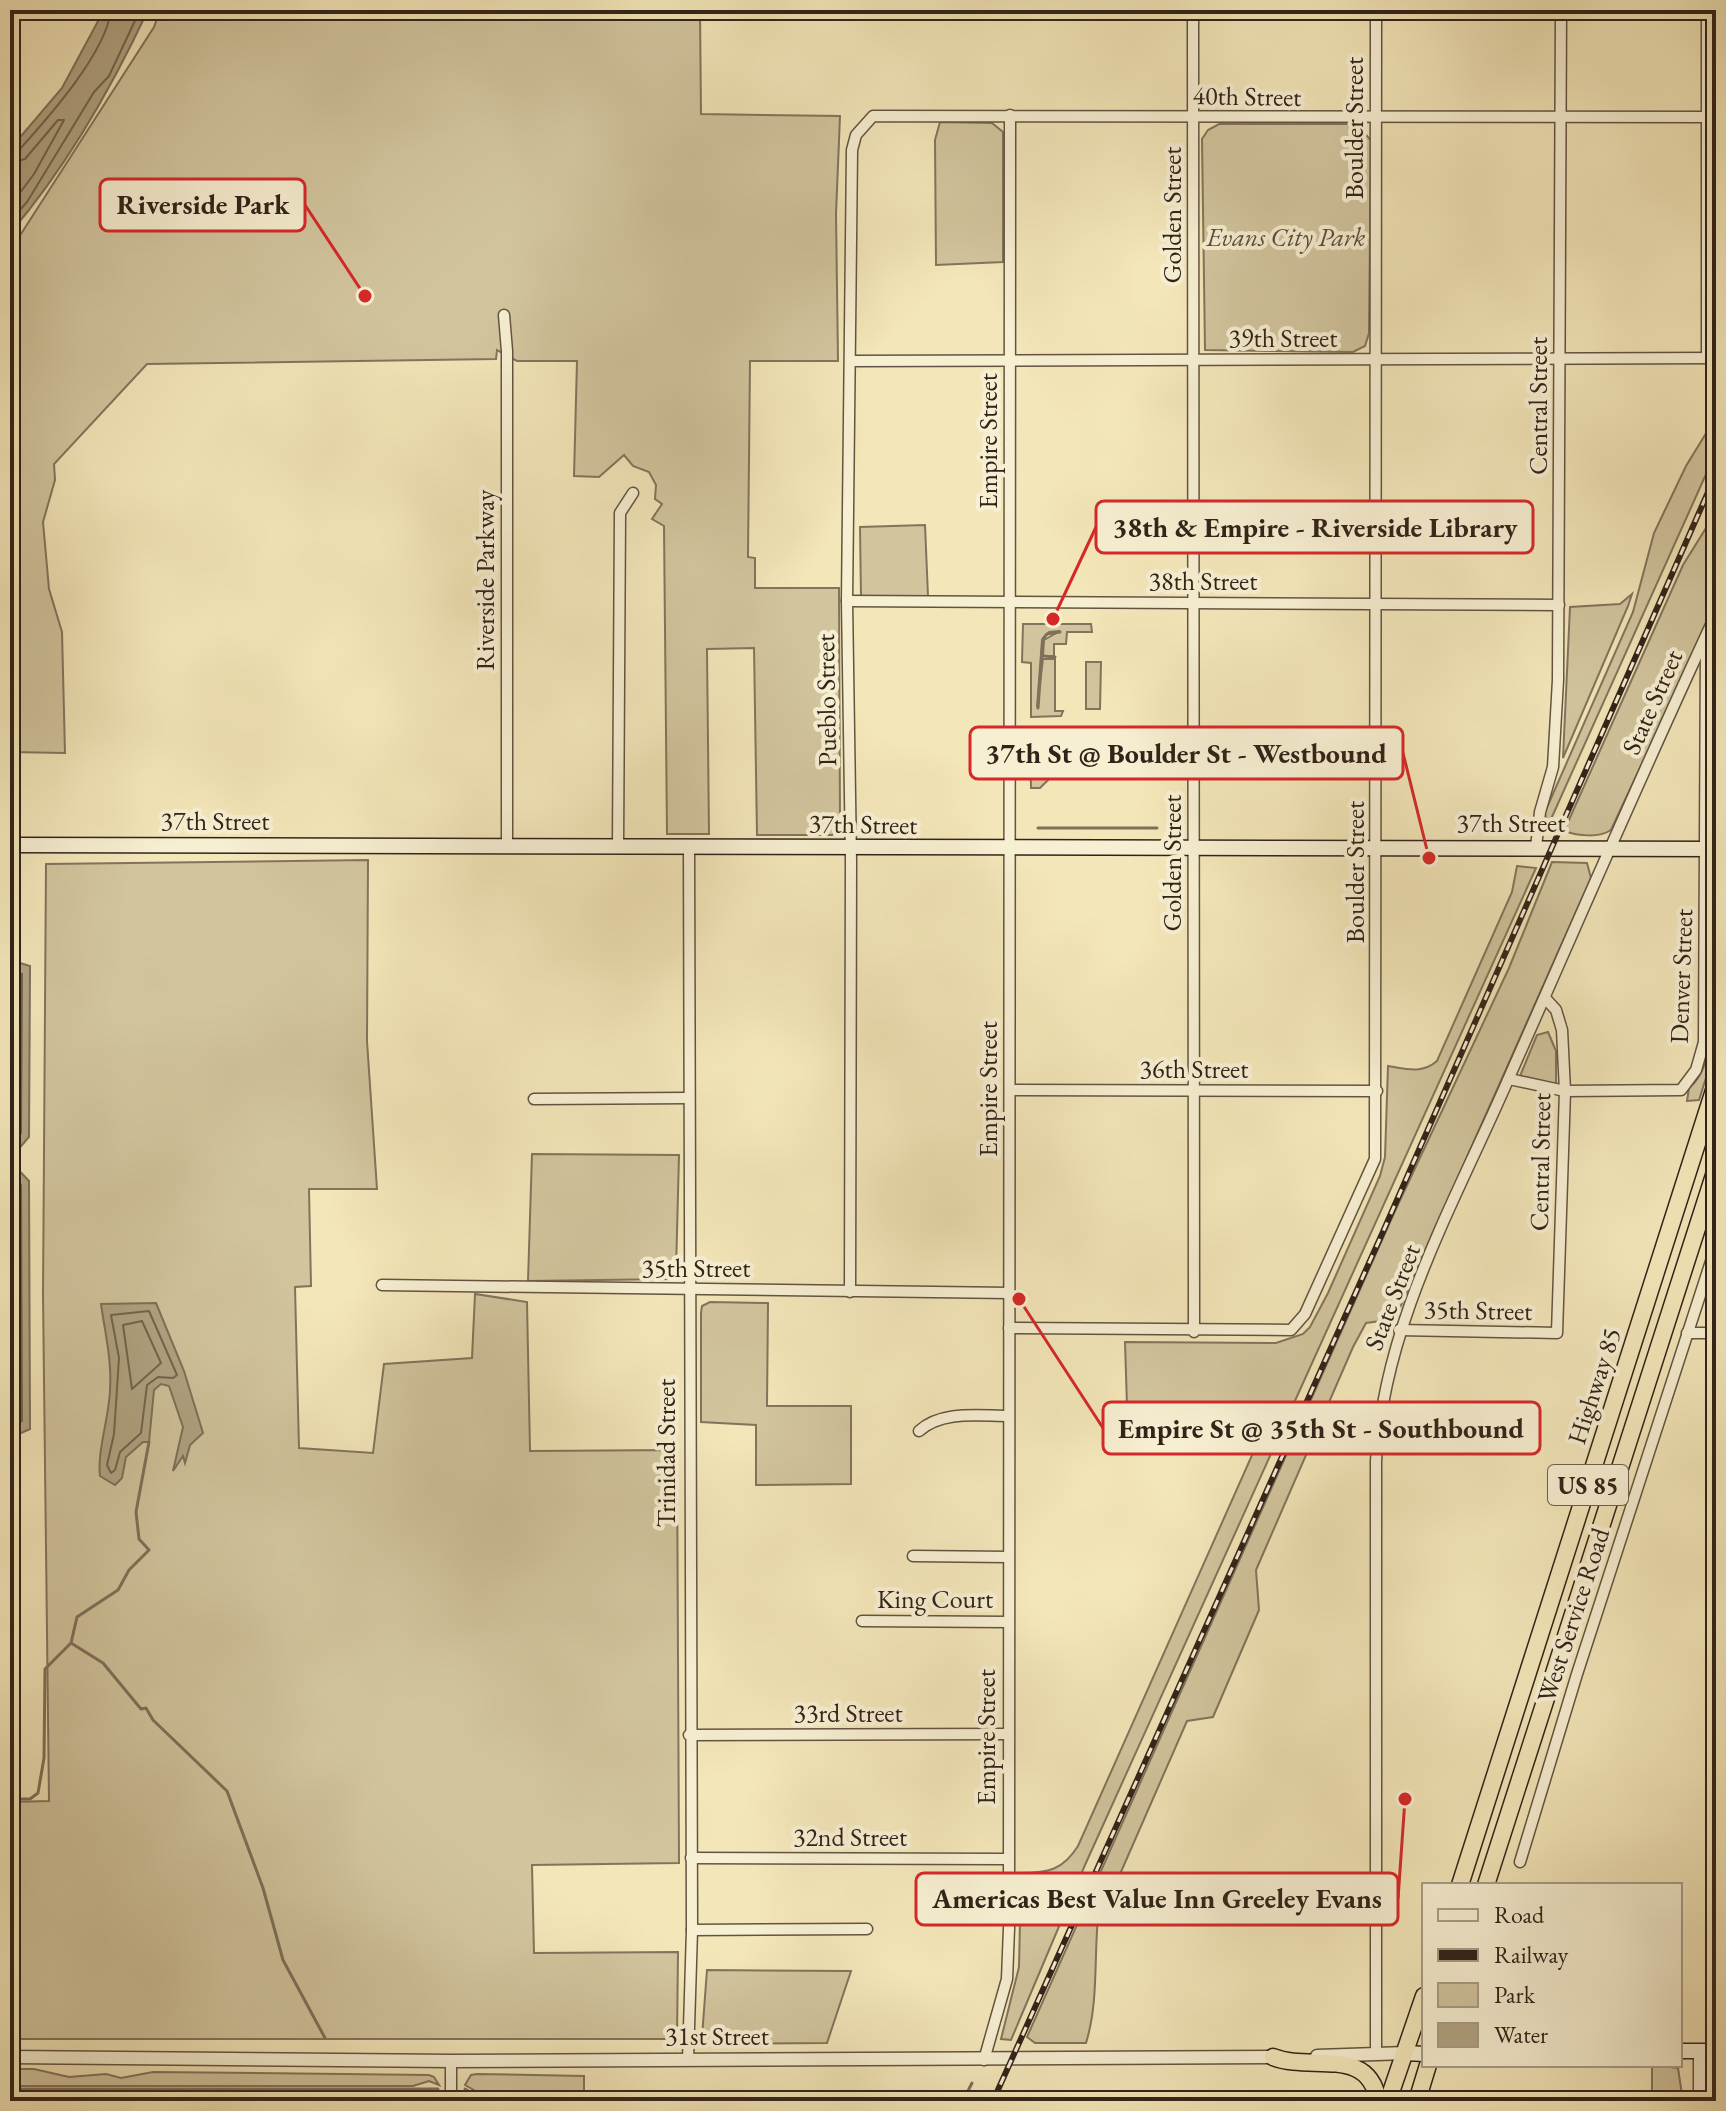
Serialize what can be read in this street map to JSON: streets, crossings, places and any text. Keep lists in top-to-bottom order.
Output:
{
  "streets": {
    "highway": ["Highway 85", "US 85"],
    "main road": ["37th Street", "31st Street"],
    "street": [
      "40th Street",
      "Boulder Street",
      "Golden Street",
      "39th Street",
      "Central Street",
      "Empire Street",
      "Riverside Parkway",
      "38th Street",
      "Pueblo Street",
      "State Street",
      "Denver Street",
      "36th Street",
      "35th Street",
      "Trinidad Street",
      "King Court",
      "West Service Road",
      "33rd Street",
      "32nd Street"
    ]
  },
  "crossings": [
    ["40th Street", "Boulder Street"],
    ["40th Street", "Golden Street"],
    ["40th Street", "Central Street"],
    ["40th Street", "Empire Street"],
    ["40th Street", "Pueblo Street"],
    ["Boulder Street", "Golden Street"],
    ["Boulder Street", "39th Street"],
    ["Boulder Street", "38th Street"],
    ["Boulder Street", "37th Street"],
    ["Boulder Street", "36th Street"],
    ["Golden Street", "39th Street"],
    ["Golden Street", "38th Street"],
    ["Golden Street", "37th Street"],
    ["Golden Street", "36th Street"],
    ["39th Street", "Central Street"],
    ["39th Street", "Empire Street"],
    ["39th Street", "Pueblo Street"],
    ["Central Street", "38th Street"],
    ["Central Street", "State Street"],
    ["Central Street", "37th Street"],
    ["Central Street", "Denver Street"],
    ["Central Street", "35th Street"],
    ["Empire Street", "38th Street"],
    ["Empire Street", "37th Street"],
    ["Empire Street", "36th Street"],
    ["Empire Street", "35th Street"],
    ["Empire Street", "King Court"],
    ["Empire Street", "33rd Street"],
    ["Empire Street", "32nd Street"],
    ["Empire Street", "31st Street"],
    ["Riverside Parkway", "37th Street"],
    ["38th Street", "Pueblo Street"],
    ["Pueblo Street", "37th Street"],
    ["Pueblo Street", "35th Street"],
    ["State Street", "37th Street"],
    ["State Street", "Denver Street"],
    ["State Street", "35th Street"],
    ["State Street", "31st Street"],
    ["37th Street", "Denver Street"],
    ["37th Street", "Trinidad Street"],
    ["35th Street", "Trinidad Street"],
    ["Trinidad Street", "33rd Street"],
    ["Trinidad Street", "32nd Street"],
    ["Trinidad Street", "31st Street"]
  ],
  "parks": ["Evans City Park"],
  "places": [
    "Riverside Park",
    "38th & Empire - Riverside Library",
    "37th St @ Boulder St - Westbound",
    "Empire St @ 35th St - Southbound",
    "Americas Best Value Inn Greeley Evans"
  ],
  "legend": [
    "Road",
    "Railway",
    "Park",
    "Water"
  ]
}
